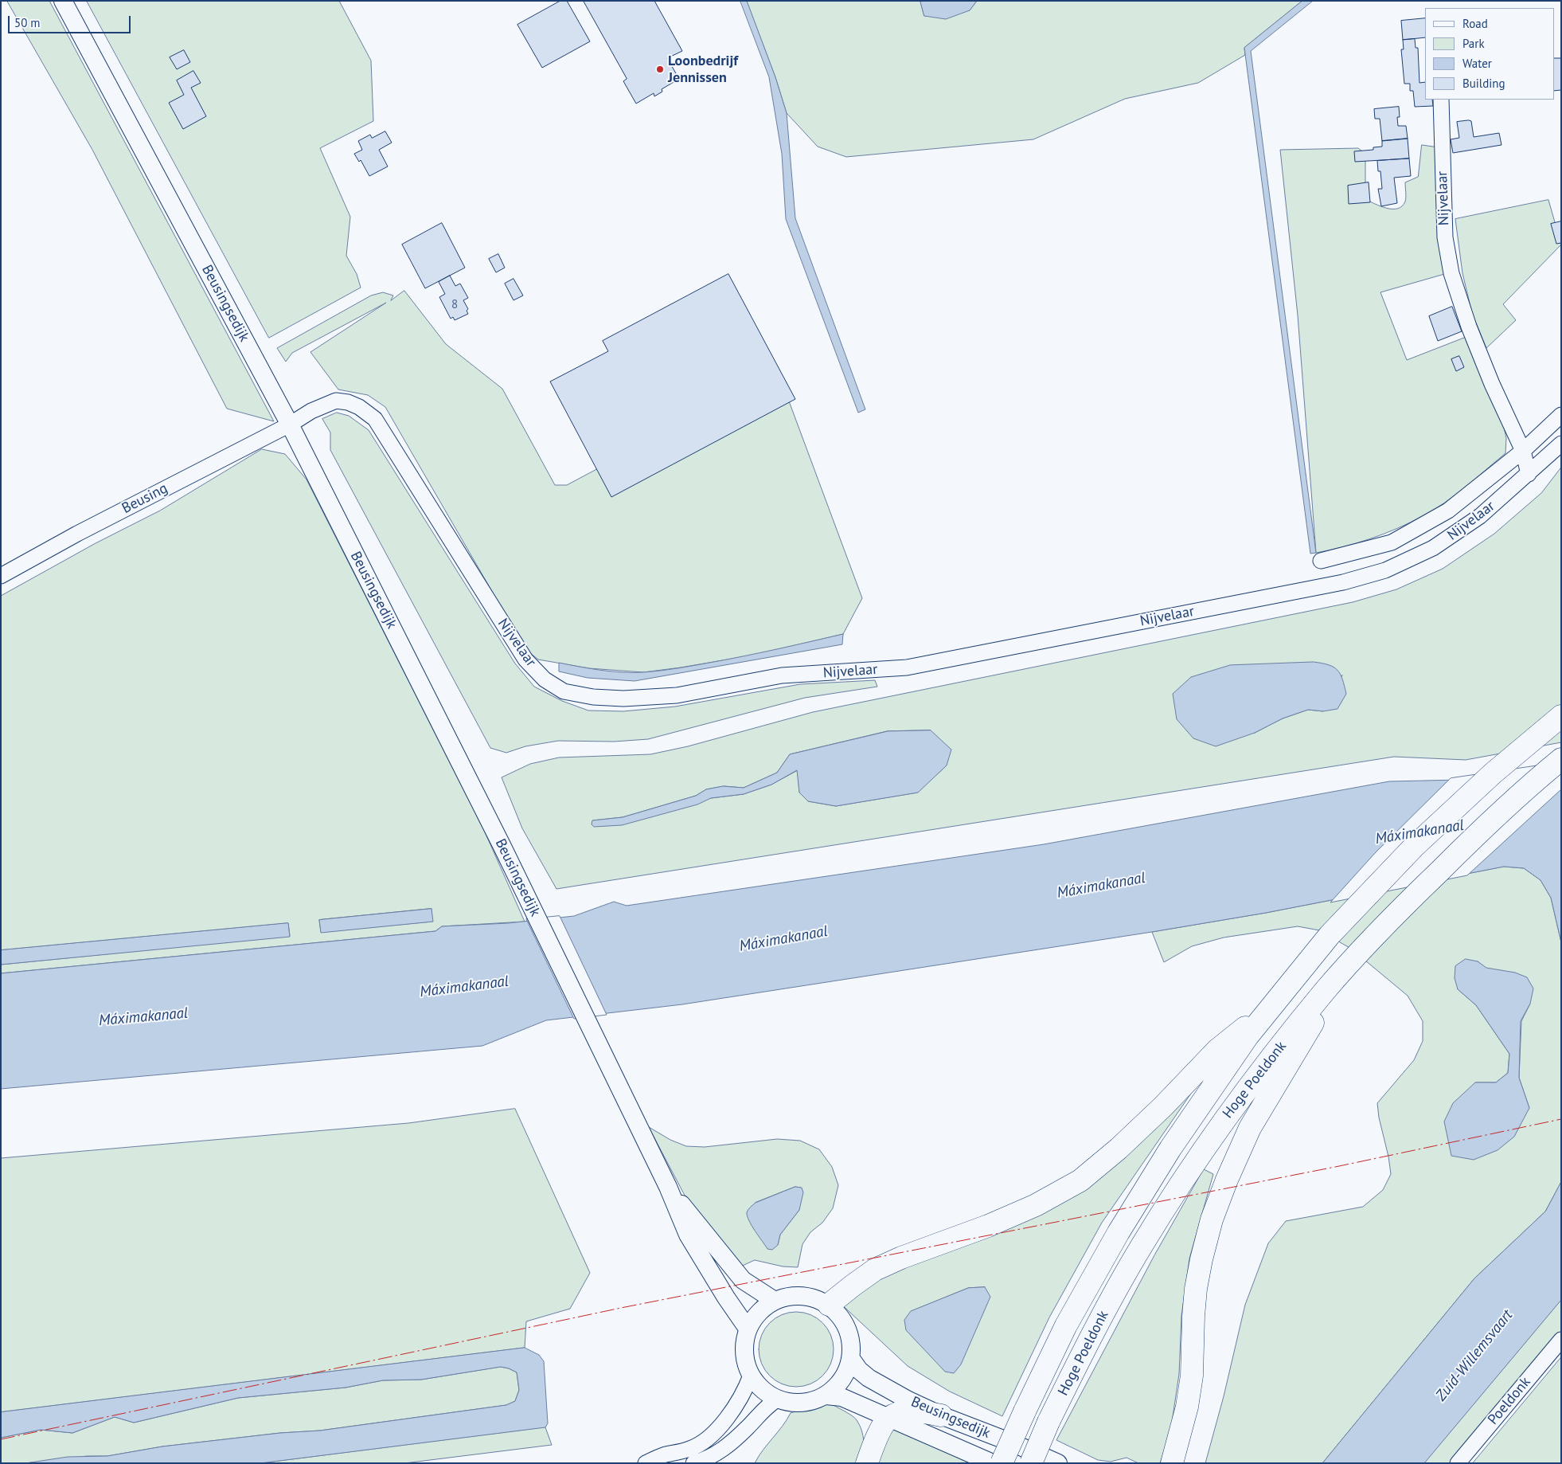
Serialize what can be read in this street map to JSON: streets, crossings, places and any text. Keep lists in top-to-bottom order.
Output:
{
  "streets": {
    "highway": ["Hoge Poeldonk"],
    "street": [
      "Nijvelaar",
      "Beusingsedijk",
      "Beusing",
      "Poeldonk"
    ]
  },
  "crossings": [
    ["Nijvelaar", "Beusingsedijk"],
    ["Nijvelaar", "Beusing"],
    ["Beusingsedijk", "Beusing"]
  ],
  "water": ["Máximakanaal", "Zuid-Willemsvaart"],
  "places": ["Loonbedrijf Jennissen"],
  "house_numbers": ["8"],
  "legend": [
    "Road",
    "Park",
    "Water",
    "Building"
  ],
  "scale_bar": "50 m"
}
